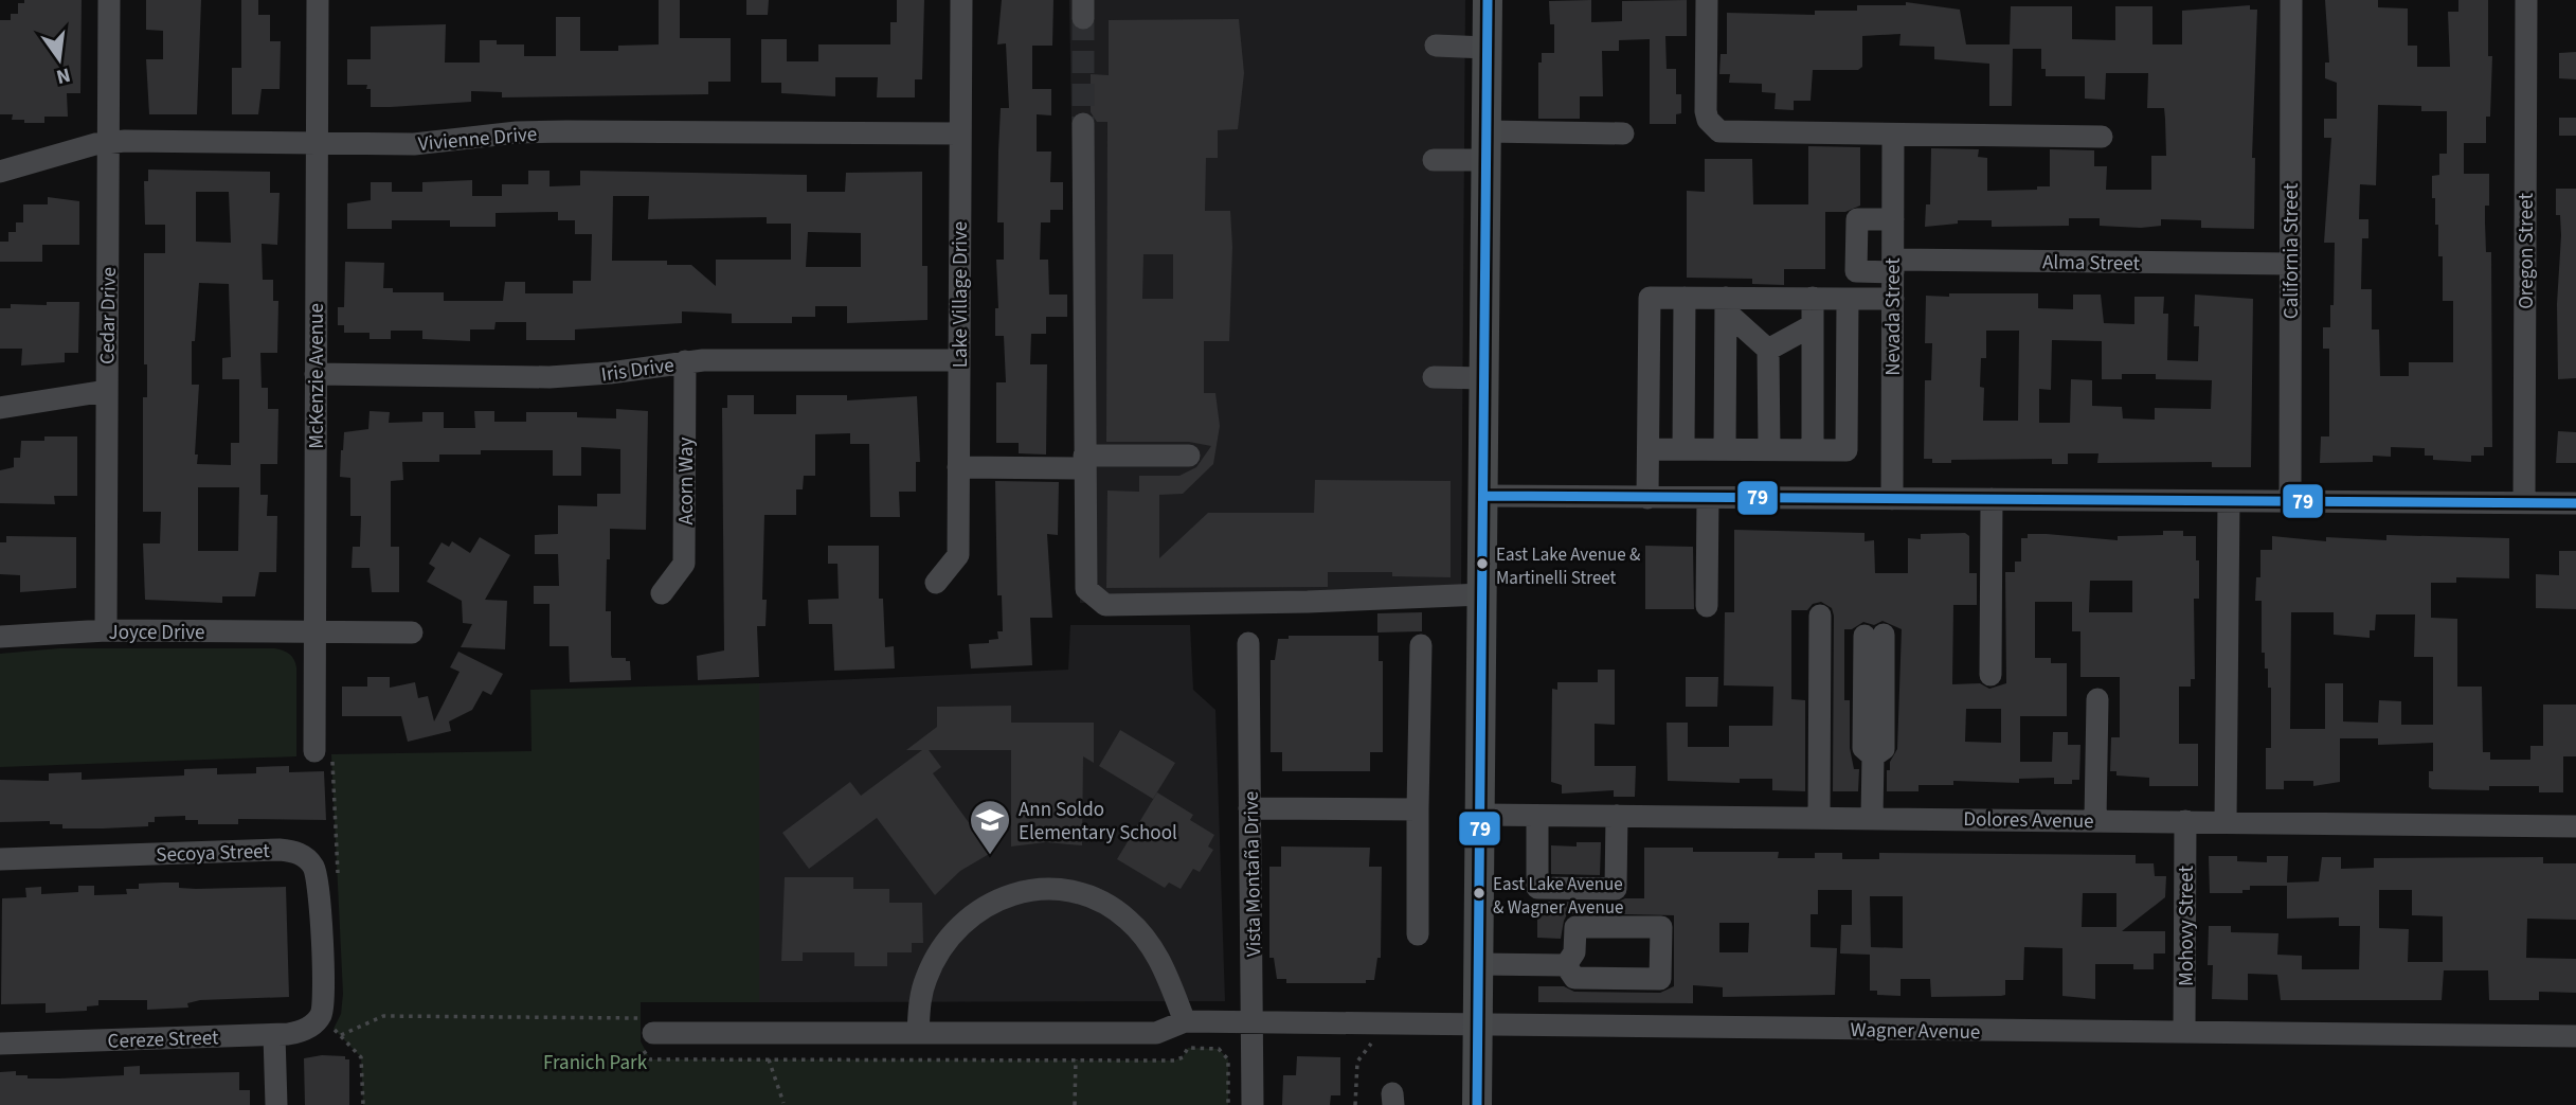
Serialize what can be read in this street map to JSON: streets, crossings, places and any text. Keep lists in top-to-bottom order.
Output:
{
  "streets": {
    "street": [
      "Vivienne Drive",
      "California Street",
      "Oregon Street",
      "Alma Street",
      "Lake Village Drive",
      "Cedar Drive",
      "Nevada Street",
      "Iris Drive",
      "McKenzie Avenue",
      "Acorn Way",
      "Joyce Drive",
      "Dolores Avenue",
      "Secoya Street",
      "Vista Montaña Drive",
      "Mohovy Street",
      "Wagner Avenue",
      "Cereze Street"
    ]
  },
  "crossings": [
    ["Vivienne Drive", "Lake Village Drive"],
    ["Vivienne Drive", "Cedar Drive"],
    ["Vivienne Drive", "McKenzie Avenue"],
    ["California Street", "Alma Street"],
    ["Alma Street", "Nevada Street"],
    ["Lake Village Drive", "Iris Drive"],
    ["Cedar Drive", "Joyce Drive"],
    ["Iris Drive", "McKenzie Avenue"],
    ["Iris Drive", "Acorn Way"],
    ["McKenzie Avenue", "Joyce Drive"],
    ["Dolores Avenue", "Mohovy Street"],
    ["Secoya Street", "Cereze Street"],
    ["Vista Montaña Drive", "Wagner Avenue"],
    ["Mohovy Street", "Wagner Avenue"]
  ],
  "parks": ["Franich Park"],
  "places": {
    "other": ["East Lake Avenue & Martinelli Street", "East Lake Avenue & Wagner Avenue"],
    "school or university": ["Ann Soldo Elementary School"]
  },
  "lines": ["transit line 79"],
  "north": "bottom"
}
